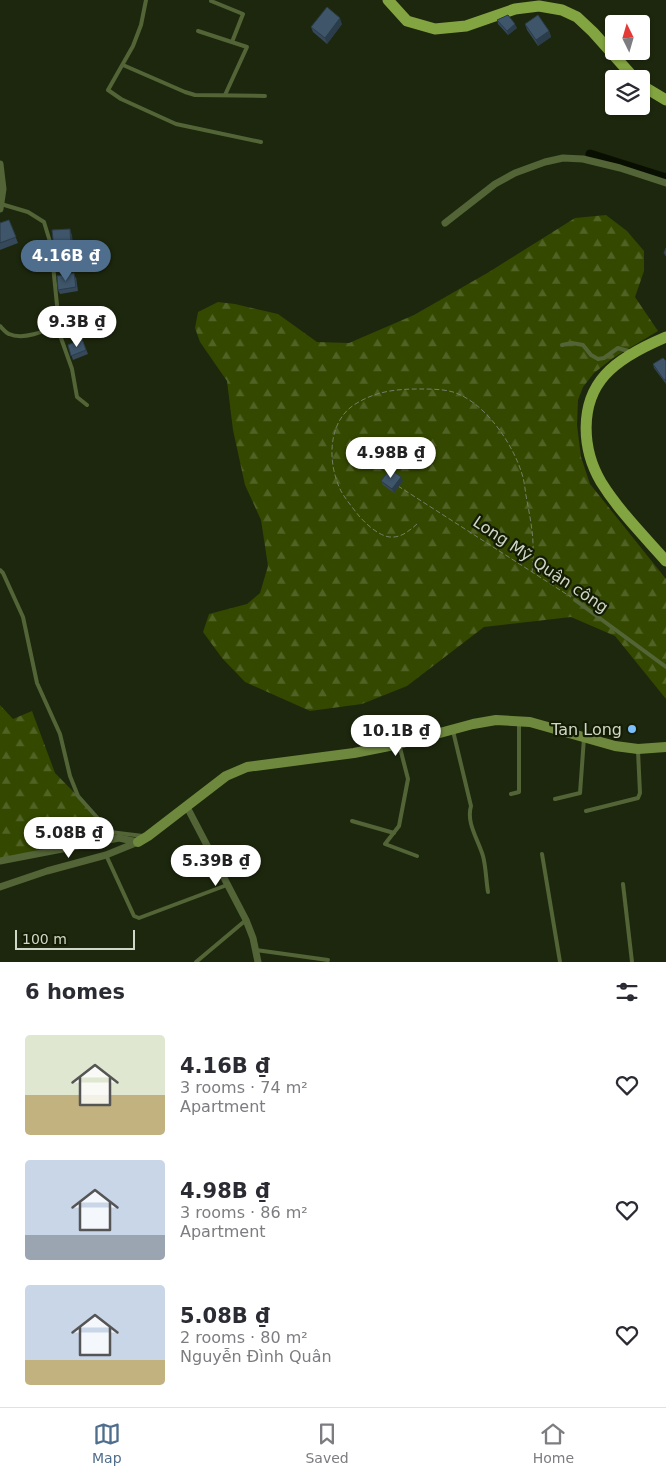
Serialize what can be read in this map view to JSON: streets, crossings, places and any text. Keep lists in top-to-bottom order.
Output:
{
  "streets": {
    "lane": ["Long Mỹ Quận công"]
  },
  "places": ["Tan Long"],
  "scale_bar": "100 m",
  "north": "top",
  "page": {
    "price": [
      "4.16B ₫",
      "9.3B ₫",
      "4.98B ₫",
      "10.1B ₫",
      "5.08B ₫",
      "5.39B ₫"
    ],
    "scale": "100 m",
    "heading": "6 homes",
    "list": [
      {
        "name": "4.16B ₫",
        "note": "3 rooms · 74 m² · Apartment"
      },
      {
        "name": "4.98B ₫",
        "note": "3 rooms · 86 m² · Apartment"
      },
      {
        "name": "5.08B ₫",
        "note": "2 rooms · 80 m² · Nguyễn Đình Quân"
      }
    ],
    "tabs": ["Map", "Saved", "Home"]
  }
}
